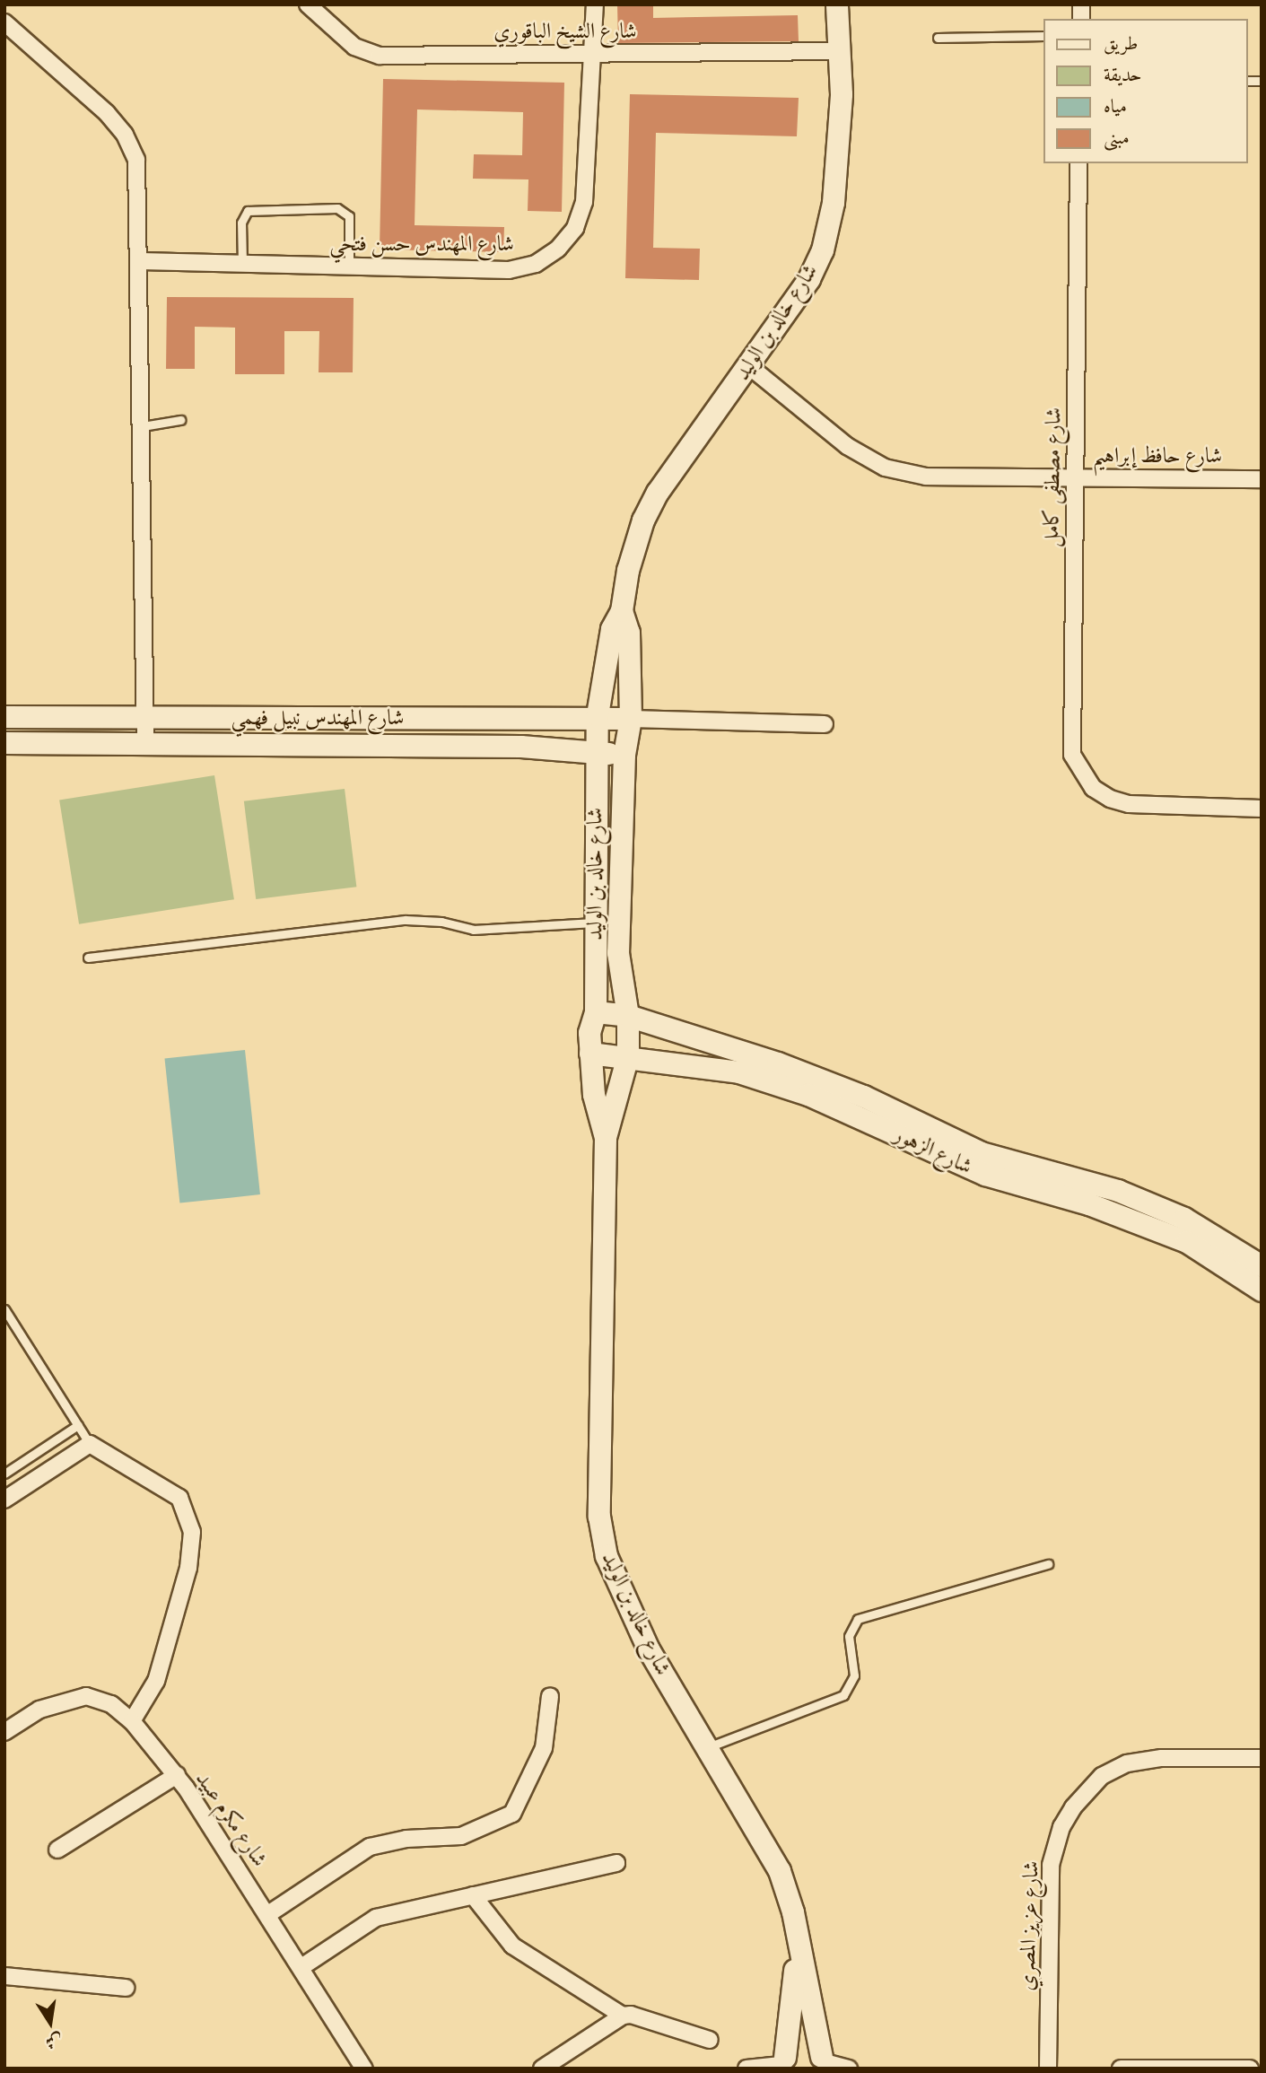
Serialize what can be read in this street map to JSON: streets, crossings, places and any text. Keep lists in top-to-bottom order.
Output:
{
  "streets": {
    "street": [
      "شارع الشيخ الباقوري",
      "شارع المهندس حسن فتحي",
      "شارع خالد بن الوليد",
      "شارع حافظ إبراهيم",
      "شارع مصطفى كامل",
      "شارع المهندس نبيل فهمي",
      "شارع الزهور",
      "شارع مكرم عبيد",
      "شارع عزيز المصري"
    ]
  },
  "crossings": [
    ["شارع الشيخ الباقوري", "شارع المهندس حسن فتحي"],
    ["شارع الشيخ الباقوري", "شارع خالد بن الوليد"],
    ["شارع خالد بن الوليد", "شارع حافظ إبراهيم"],
    ["شارع خالد بن الوليد", "شارع المهندس نبيل فهمي"],
    ["شارع خالد بن الوليد", "شارع الزهور"],
    ["شارع حافظ إبراهيم", "شارع مصطفى كامل"]
  ],
  "legend": [
    "طريق",
    "حديقة",
    "مياه",
    "مبنى"
  ],
  "north": "bottom"
}
